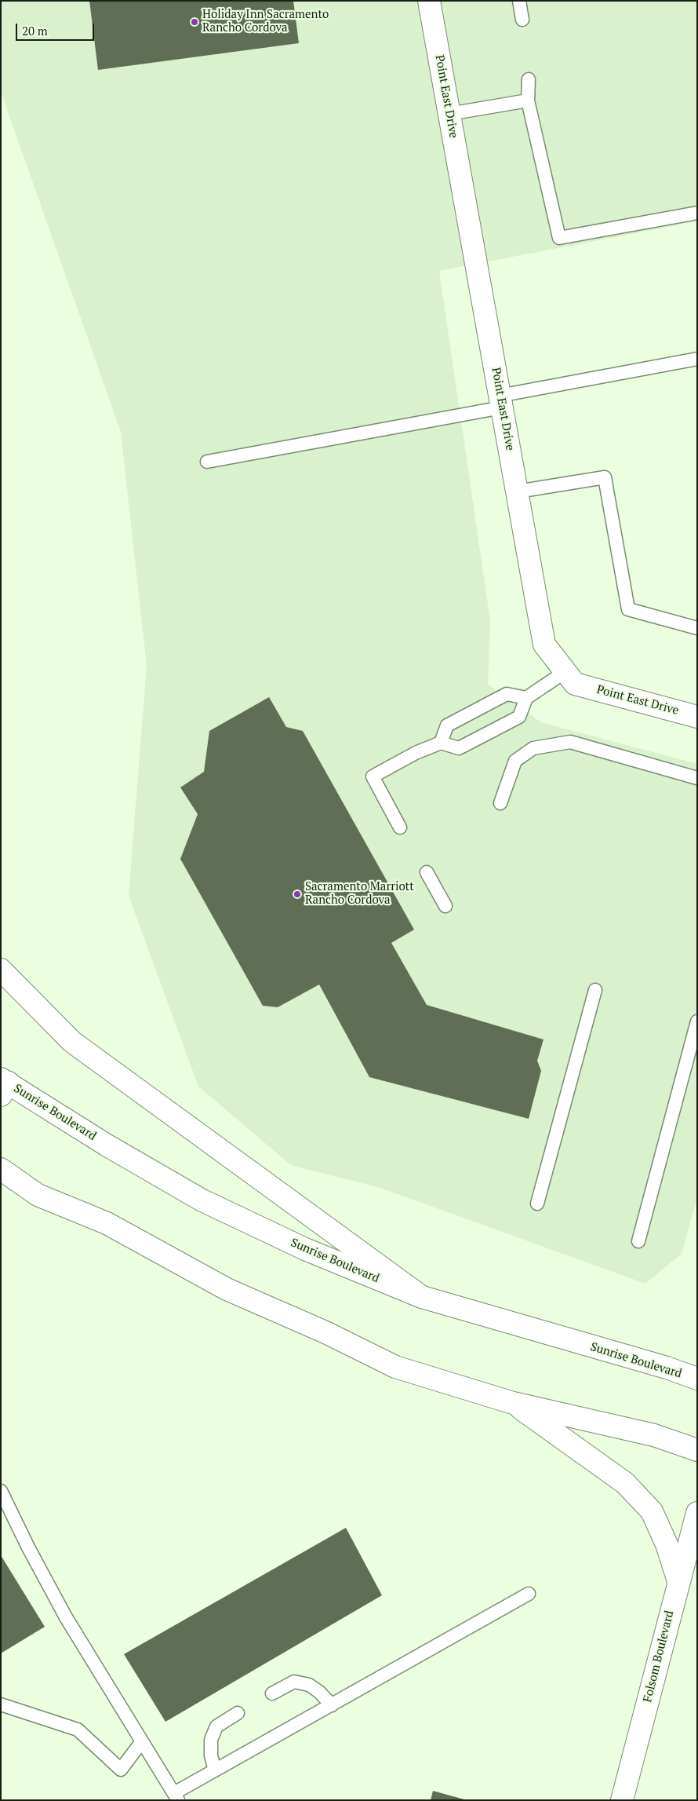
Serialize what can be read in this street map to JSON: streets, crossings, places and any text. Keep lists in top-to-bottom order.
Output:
{
  "streets": {
    "main road": ["Point East Drive", "Sunrise Boulevard", "Folsom Boulevard"]
  },
  "places": ["Holiday Inn Sacramento Rancho Cordova", "Sacramento Marriott Rancho Cordova"],
  "scale_bar": "20 m"
}
